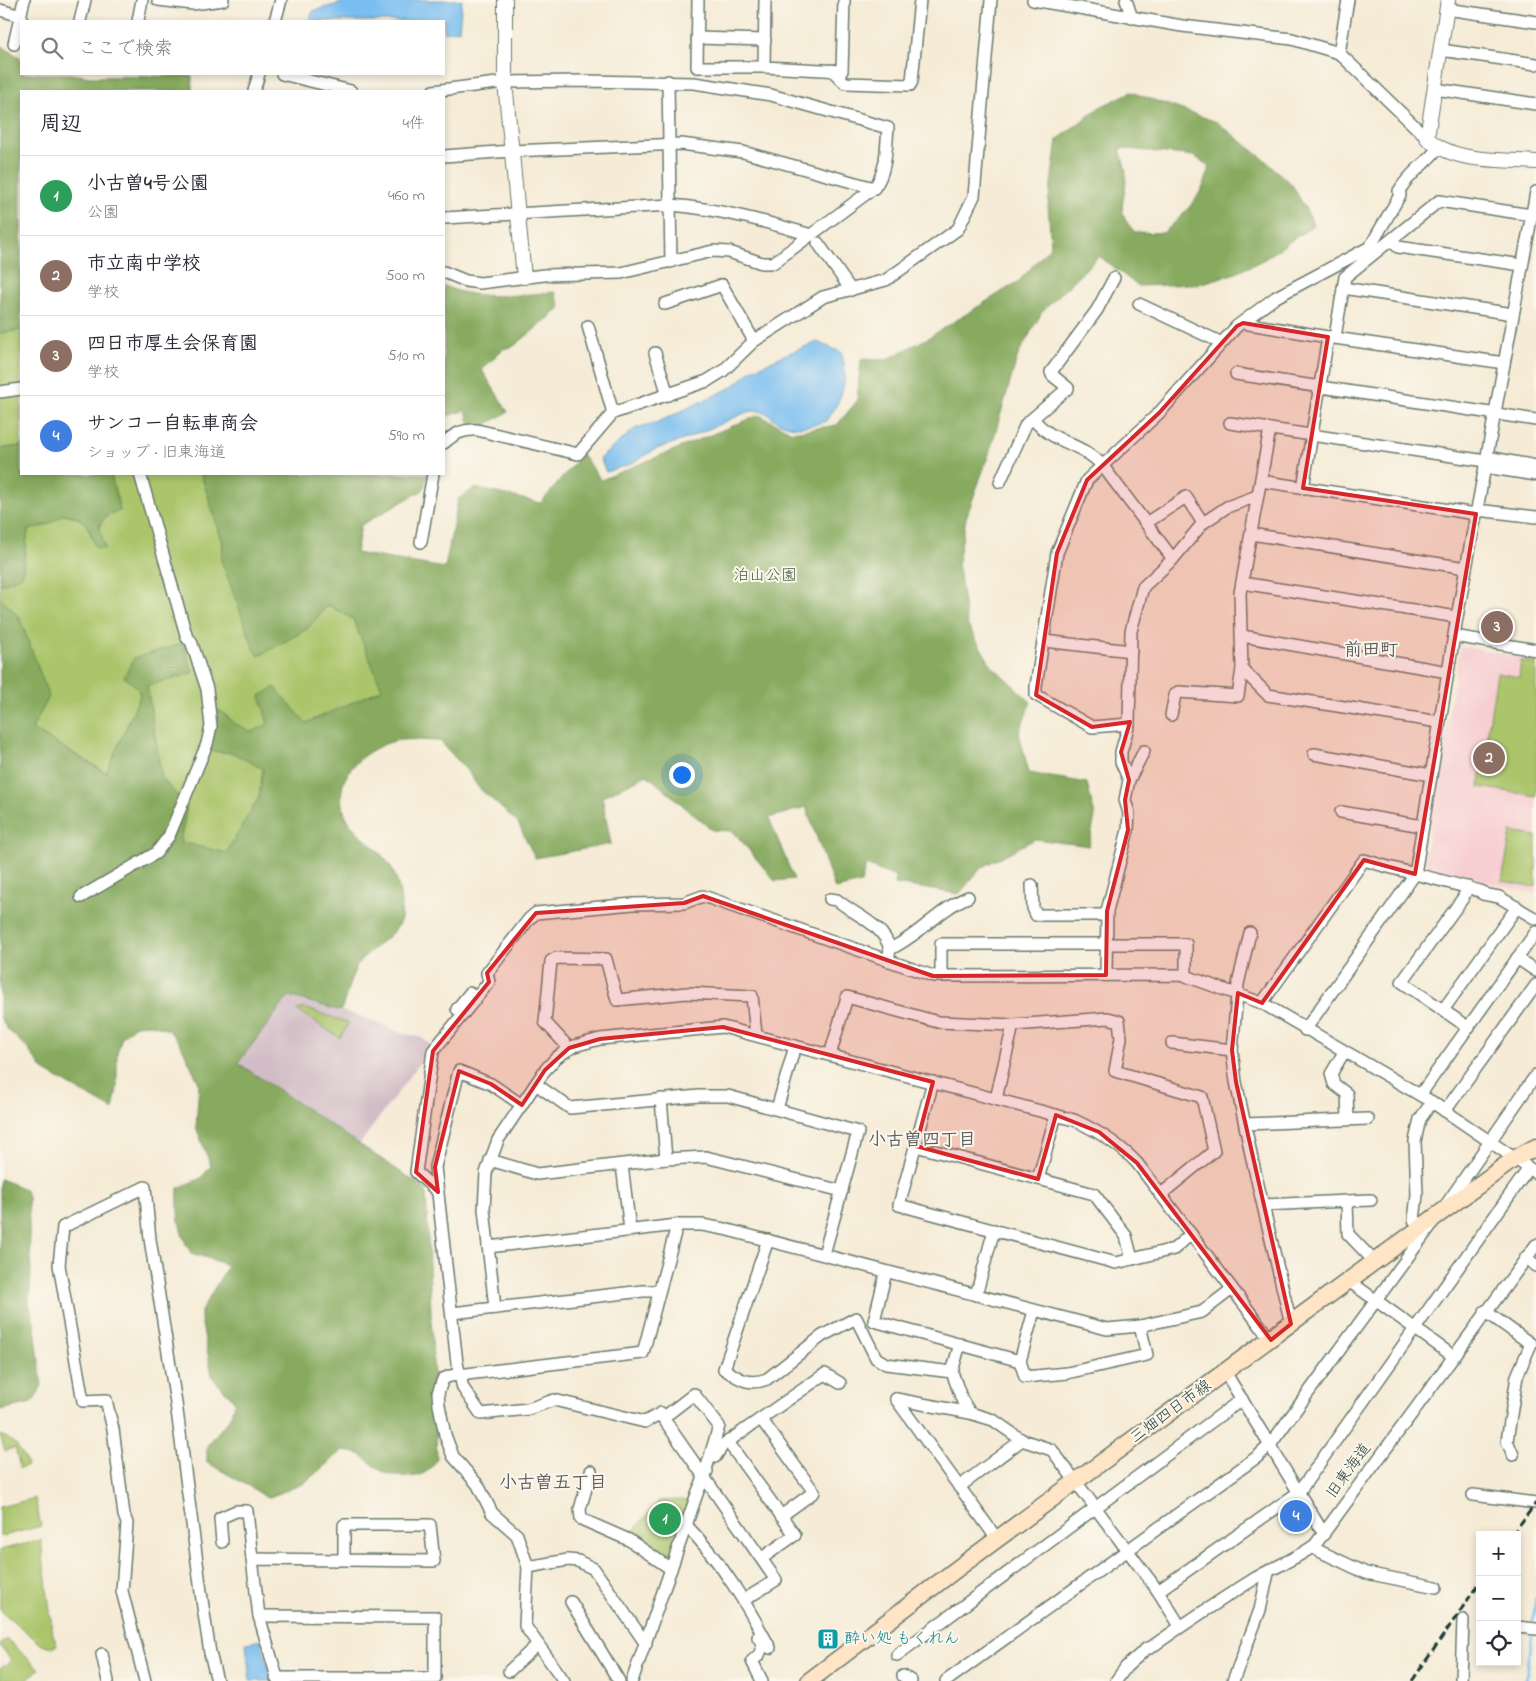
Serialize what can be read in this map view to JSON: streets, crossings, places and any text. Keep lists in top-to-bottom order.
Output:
{
  "streets": {
    "main road": ["三畑四日市線"],
    "street": ["旧東海道"]
  },
  "districts": ["前田町", "小古曽四丁目", "小古曽五丁目"],
  "parks": ["泊山公園"],
  "places": {
    "building": ["酔い処 もくれん"]
  },
  "page": {
    "search": "ここで検索",
    "heading": ["周辺", "4件"],
    "list": [
      {
        "mark": "1",
        "name": "小古曽4号公園",
        "note": "公園",
        "value": "460 m"
      },
      {
        "mark": "2",
        "name": "市立南中学校",
        "note": "学校",
        "value": "500 m"
      },
      {
        "mark": "3",
        "name": "四日市厚生会保育園",
        "note": "学校",
        "value": "510 m"
      },
      {
        "mark": "4",
        "name": "サンコー自転車商会",
        "note": "ショップ · 旧東海道",
        "value": "590 m"
      }
    ],
    "pins": [
      "3",
      "2",
      "4",
      "1"
    ],
    "map_buttons": ["+", "−"]
  }
}
